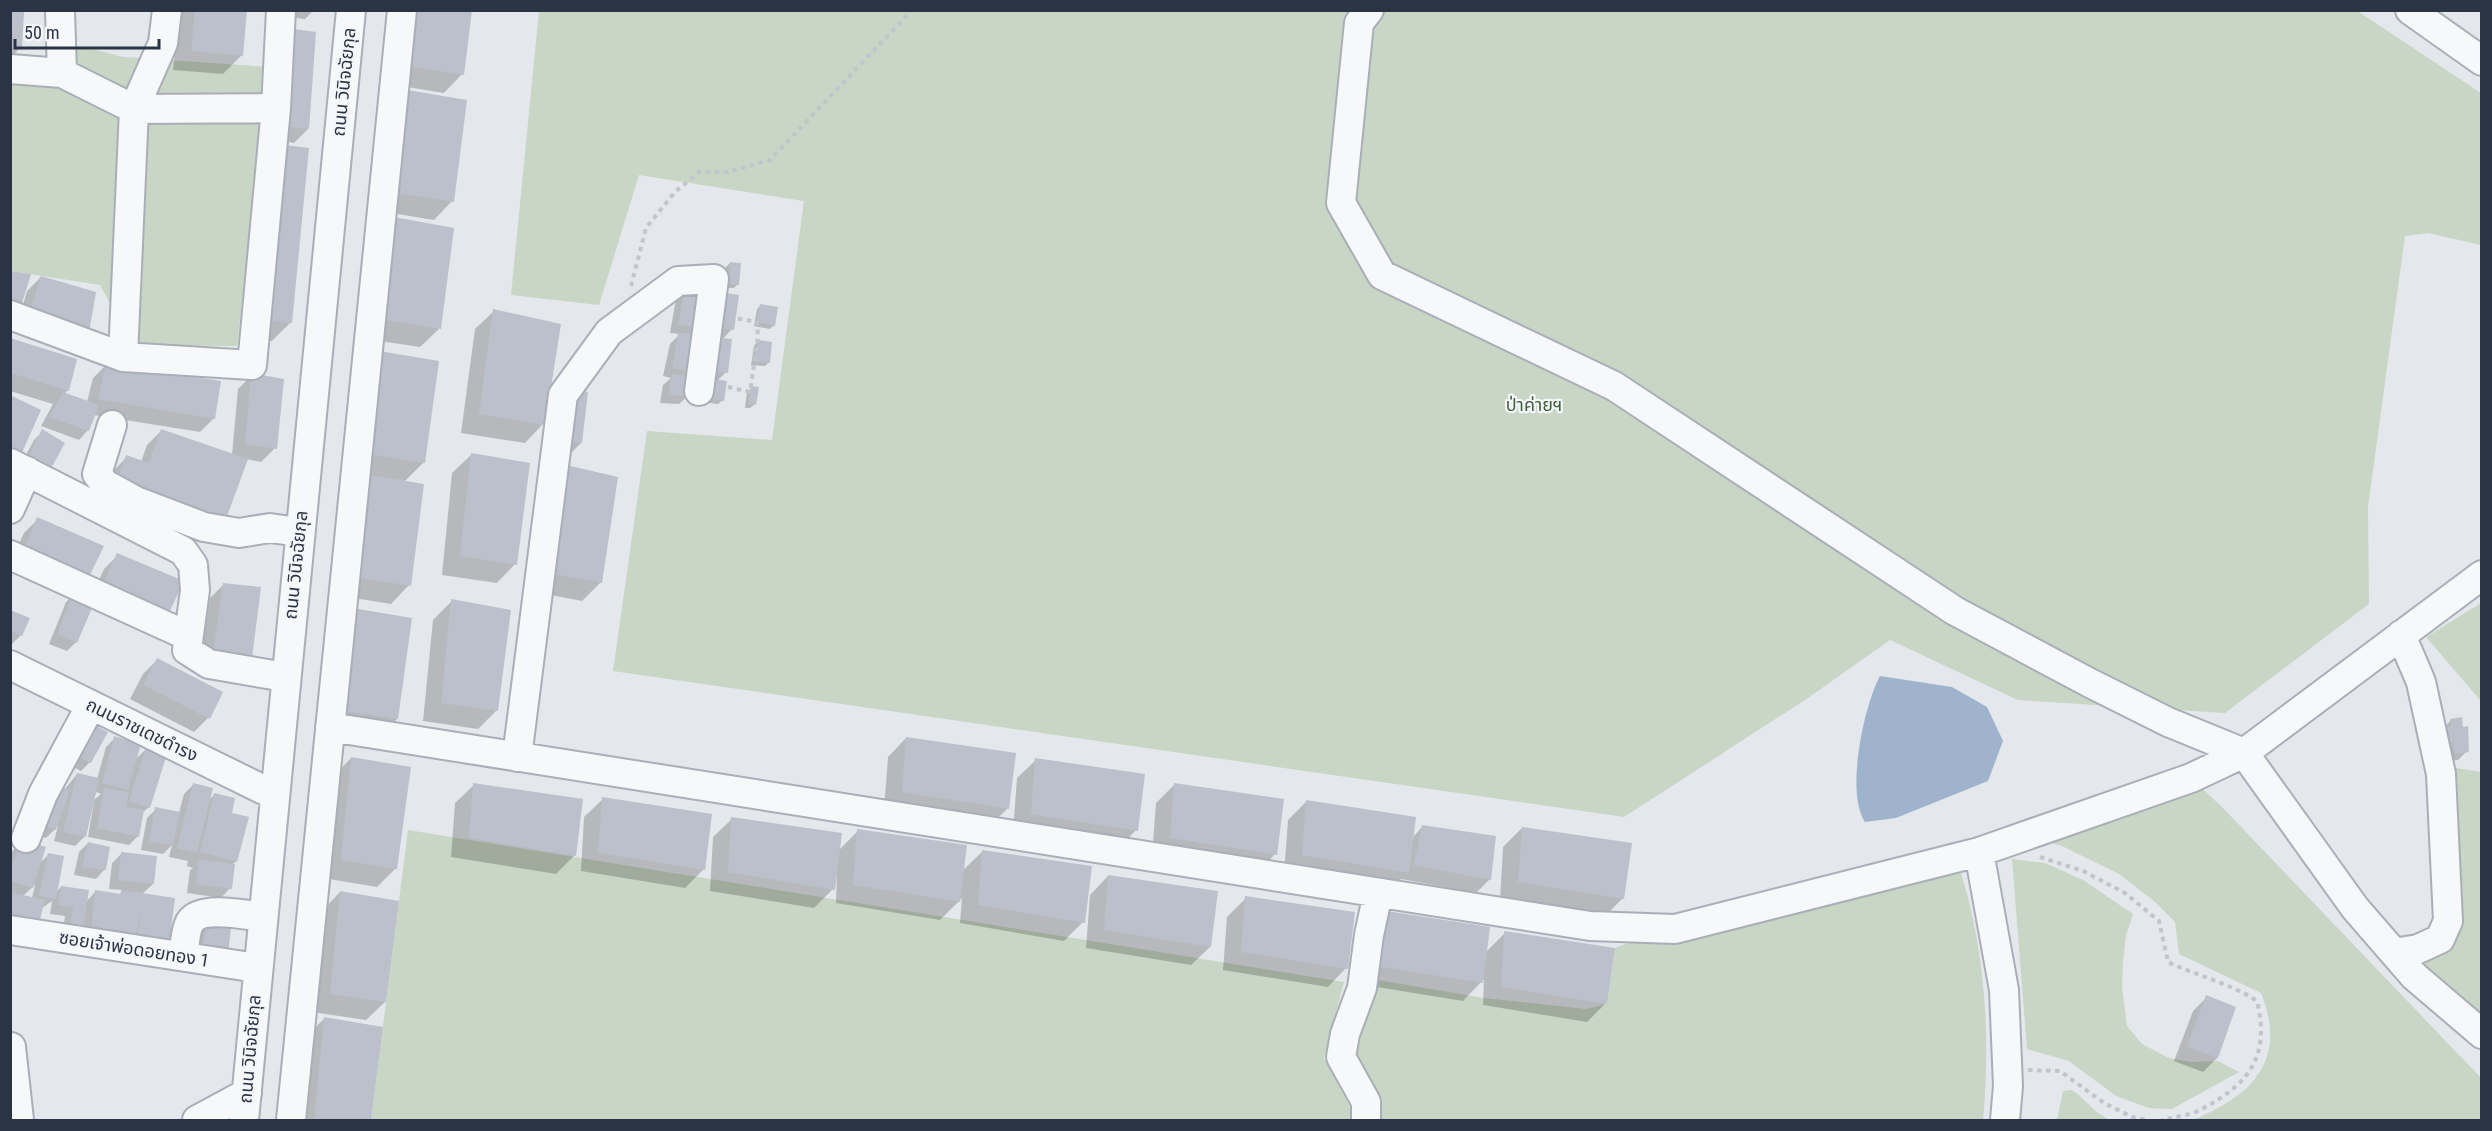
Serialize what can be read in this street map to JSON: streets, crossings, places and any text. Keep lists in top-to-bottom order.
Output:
{
  "streets": {
    "street": ["ถนน วินิจฉัยกุล", "ถนนราชเดชดำรง", "ซอยเจ้าพ่อดอยทอง 1"]
  },
  "crossings": [
    ["ถนน วินิจฉัยกุล", "ถนนราชเดชดำรง"],
    ["ถนน วินิจฉัยกุล", "ซอยเจ้าพ่อดอยทอง 1"]
  ],
  "parks": ["ป่าค่ายฯ"],
  "scale_bar": "50 m"
}
